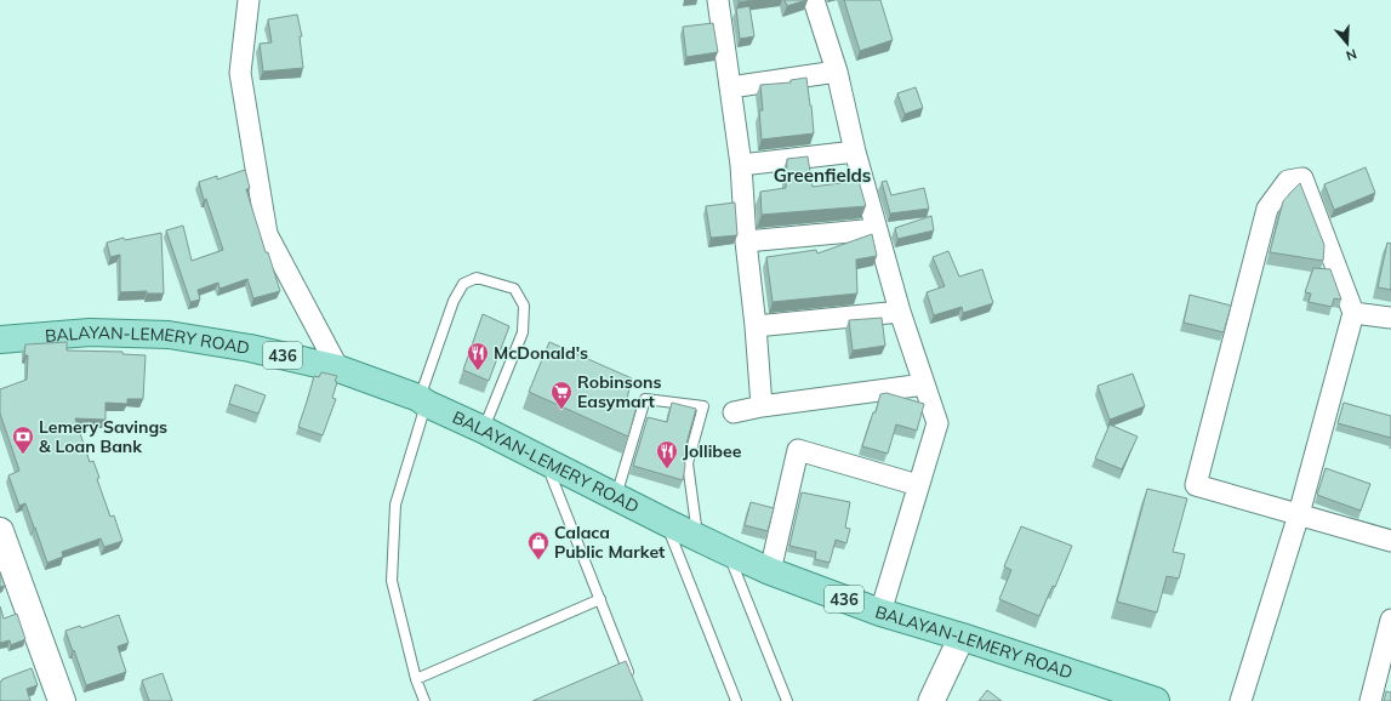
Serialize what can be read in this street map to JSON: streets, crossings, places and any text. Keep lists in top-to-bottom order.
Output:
{
  "streets": {
    "main road": ["BALAYAN-LEMERY ROAD", "436"]
  },
  "districts": ["Greenfields"],
  "places": {
    "restaurant": ["McDonald's", "Jollibee"],
    "supermarket": ["Robinsons Easymart"],
    "bank": ["Lemery Savings & Loan Bank"],
    "shop": ["Calaca Public Market"]
  },
  "north": "bottom"
}
